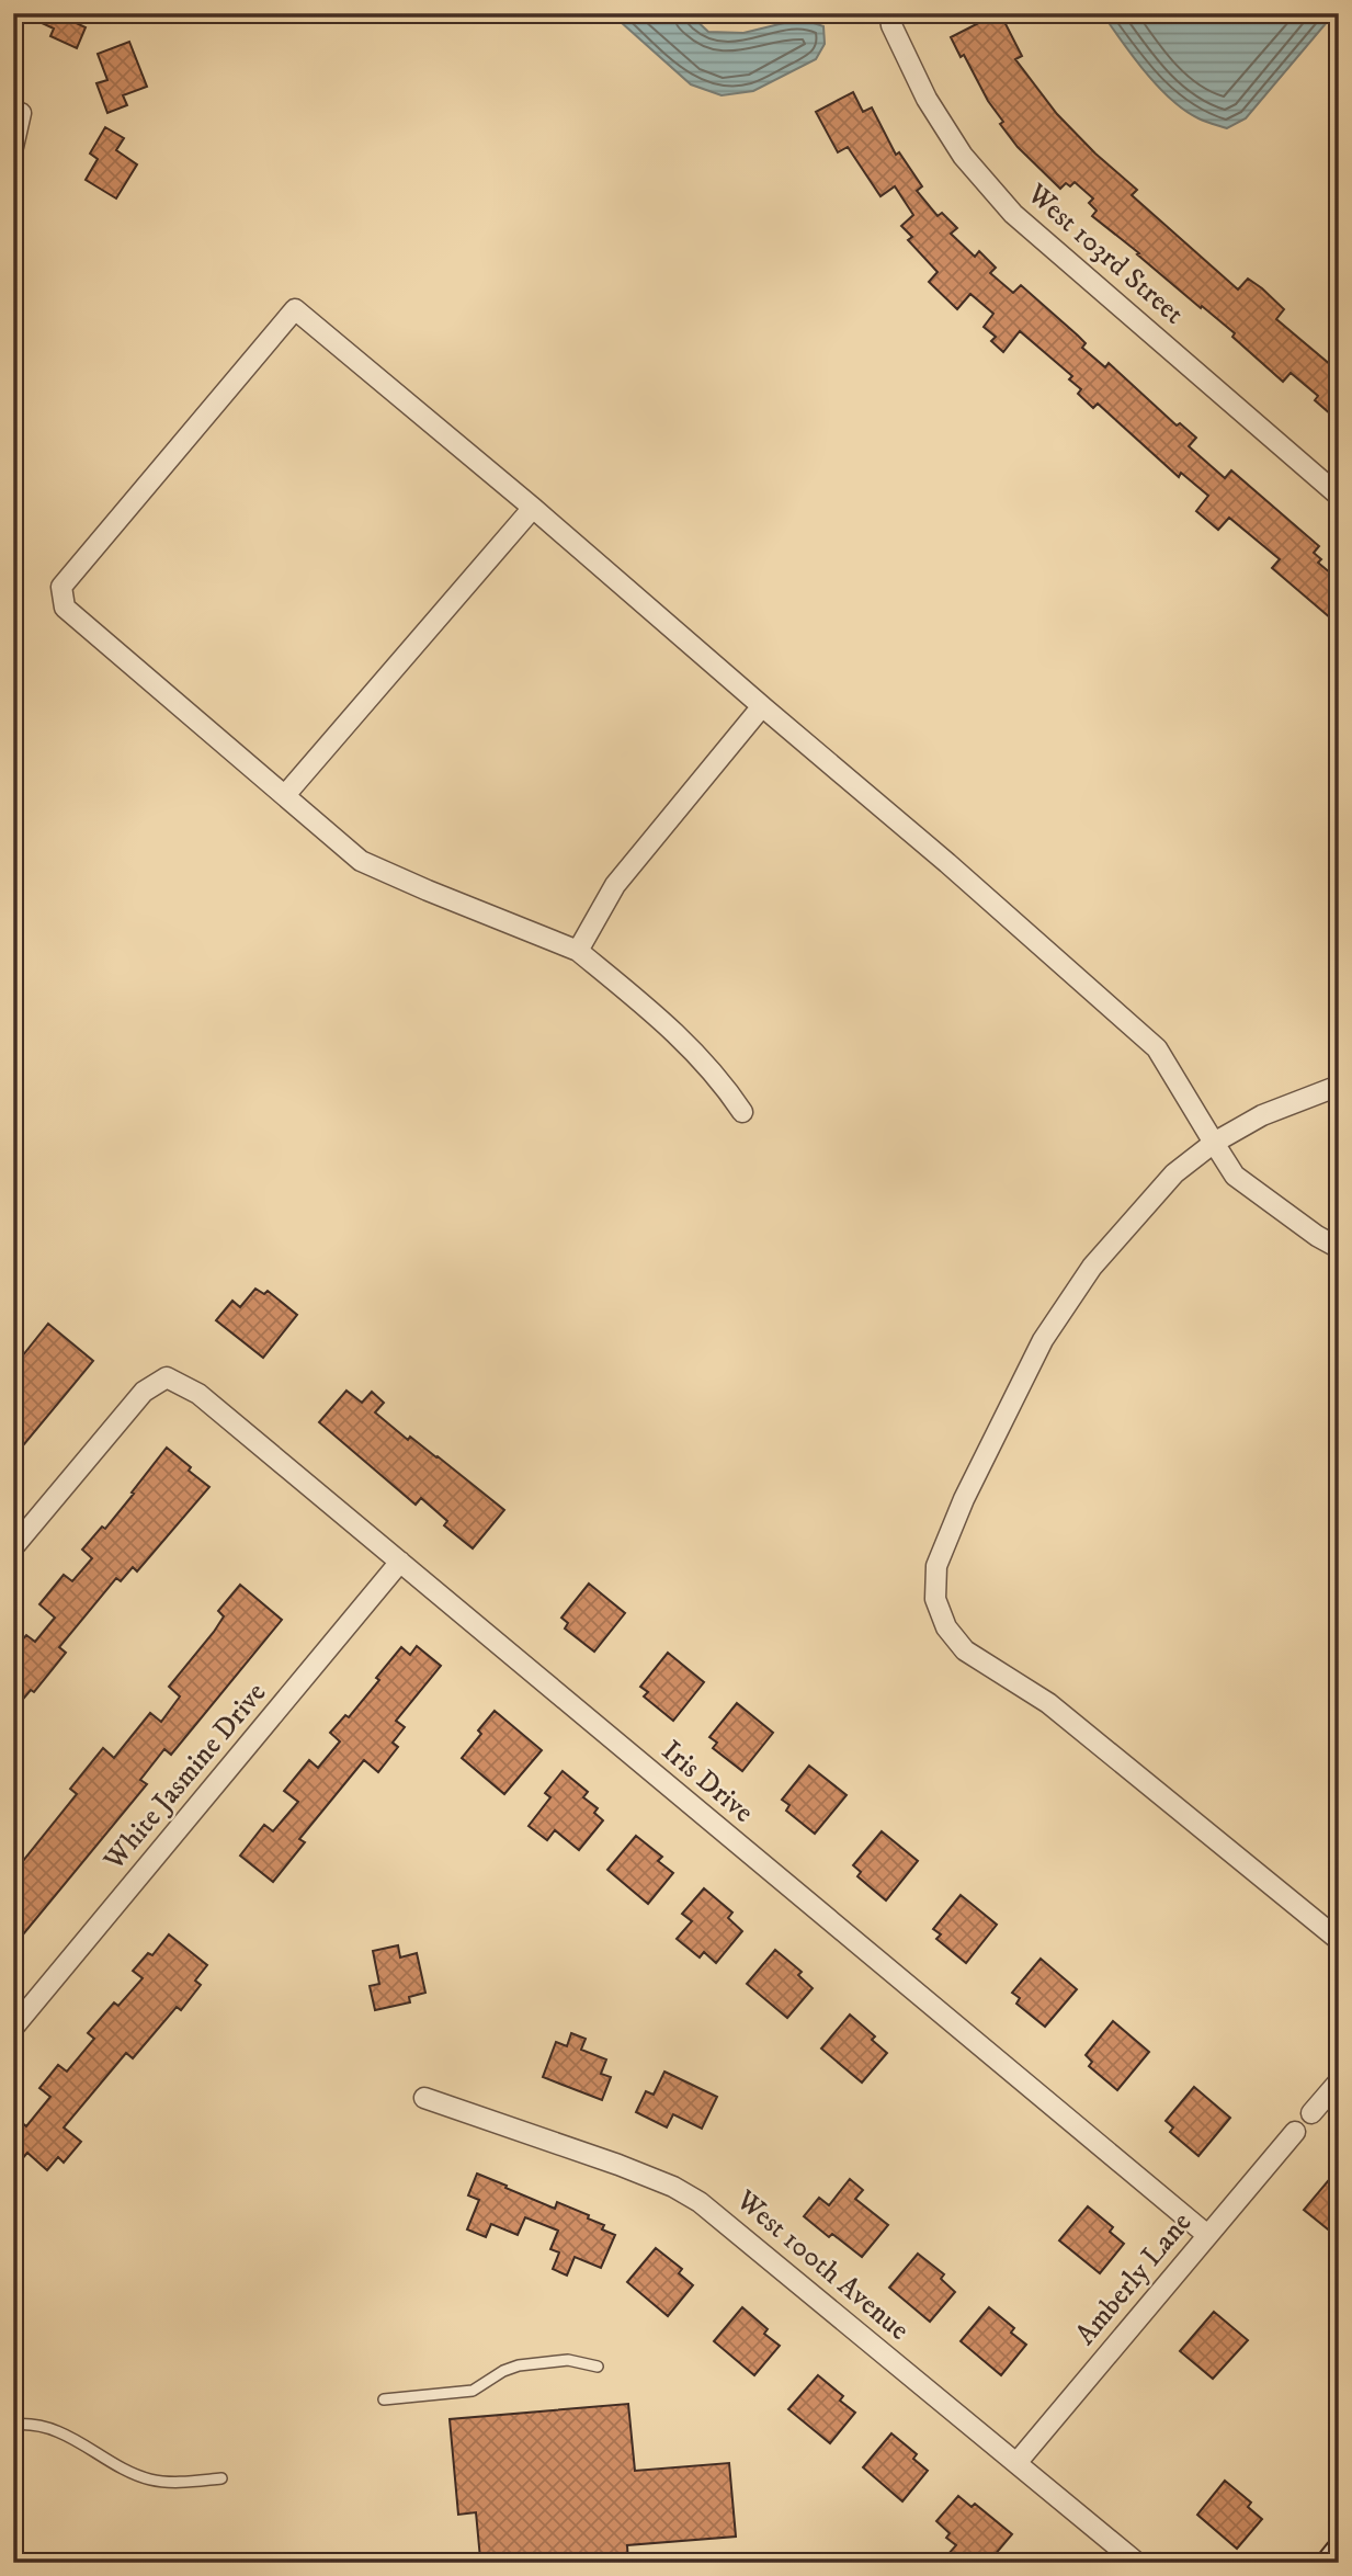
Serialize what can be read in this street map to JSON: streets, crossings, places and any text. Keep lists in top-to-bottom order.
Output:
{
  "streets": {
    "street": [
      "West 103rd Street",
      "White Jasmine Drive",
      "Iris Drive",
      "West 100th Avenue",
      "Amberly Lane"
    ]
  },
  "crossings": [
    ["White Jasmine Drive", "Iris Drive"],
    ["Iris Drive", "Amberly Lane"],
    ["West 100th Avenue", "Amberly Lane"]
  ]
}
